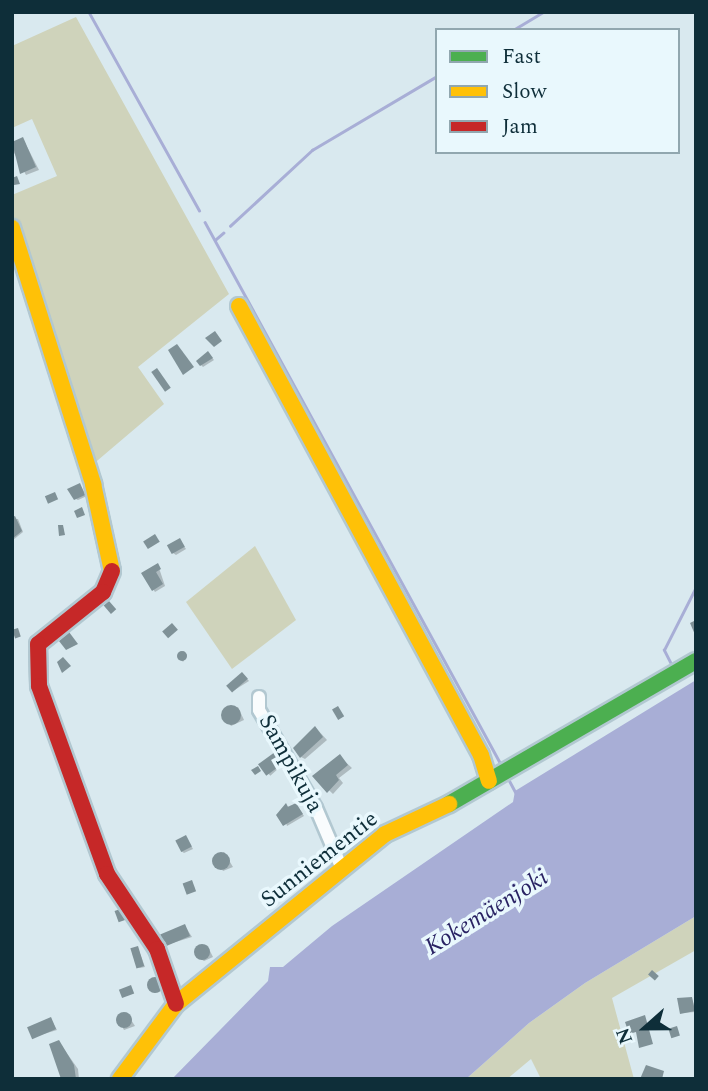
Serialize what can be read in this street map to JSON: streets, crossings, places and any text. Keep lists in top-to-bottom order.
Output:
{
  "streets": {
    "street": ["Sampikuja", "Sunniementie"]
  },
  "crossings": [
    ["Sampikuja", "Sunniementie"]
  ],
  "water": ["Kokemäenjoki"],
  "legend": ["Fast", "Slow", "Jam"],
  "north": "left"
}
